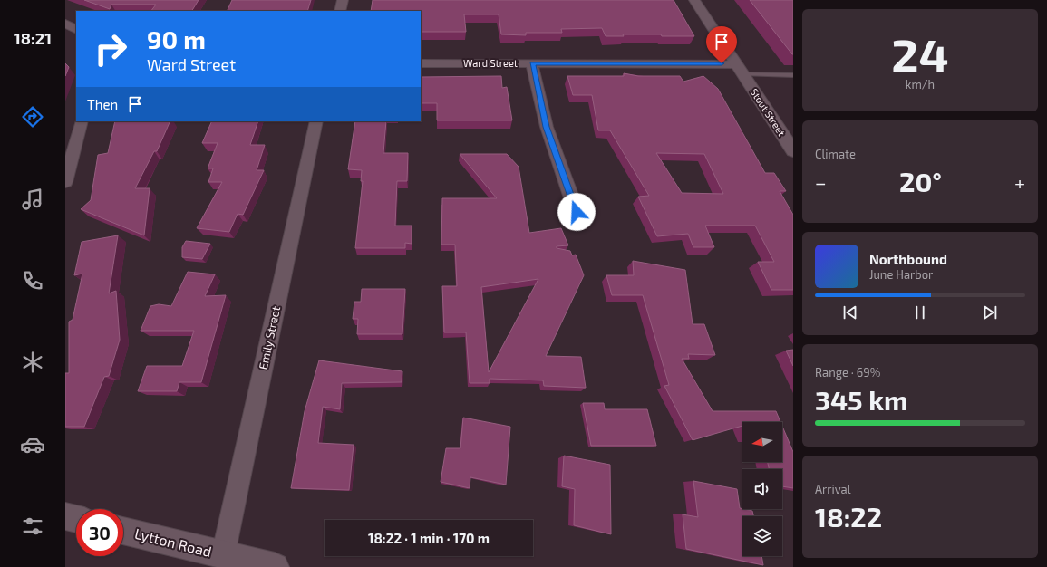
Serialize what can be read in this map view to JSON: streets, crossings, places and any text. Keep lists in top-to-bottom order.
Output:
{
  "streets": {
    "street": [
      "Ward Street",
      "Stout Street",
      "Emily Street",
      "Lytton Road"
    ]
  },
  "crossings": [
    ["Ward Street", "Stout Street"],
    ["Emily Street", "Lytton Road"]
  ],
  "north": "left",
  "page": {
    "tabs": "18:21",
    "tile": [
      ["24", "km/h"],
      "Climate",
      ["Range · 69%", "345 km"],
      ["Arrival", "18:22"]
    ],
    "turn": ["90 m", "Ward Street"],
    "then": "Then",
    "heat": ["−", "20°", "+"],
    "song": ["Northbound", "June Harbor"],
    "limit": "30",
    "trip": "18:22 · 1 min · 170 m"
  }
}
